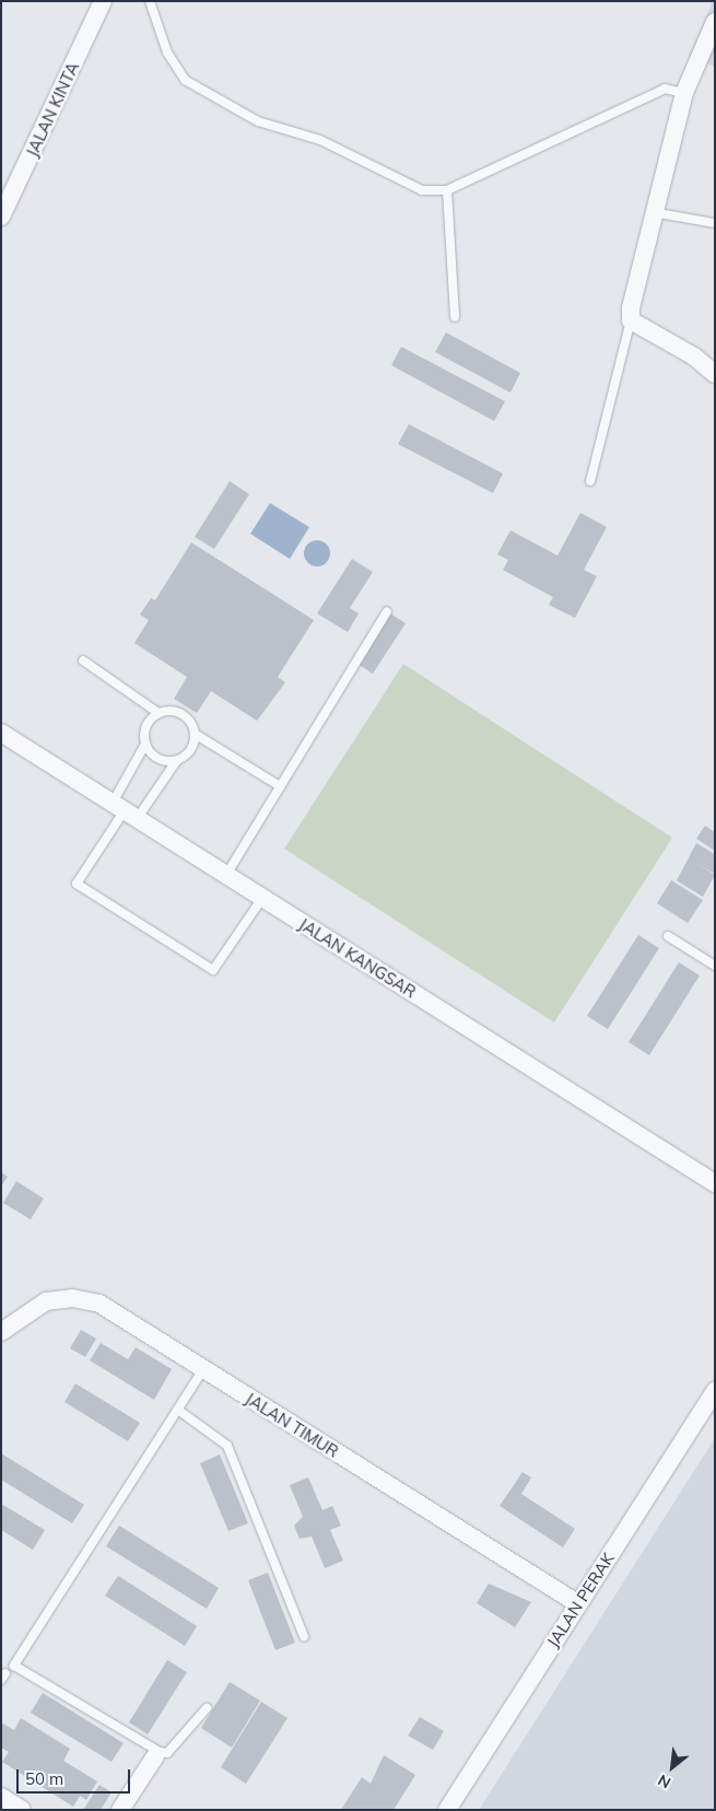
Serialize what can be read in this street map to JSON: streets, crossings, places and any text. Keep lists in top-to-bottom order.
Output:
{
  "streets": {
    "street": [
      "JALAN KINTA",
      "JALAN KANGSAR",
      "JALAN TIMUR",
      "JALAN PERAK"
    ]
  },
  "crossings": [
    ["JALAN TIMUR", "JALAN PERAK"]
  ],
  "scale_bar": "50 m",
  "north": "bottom left"
}
